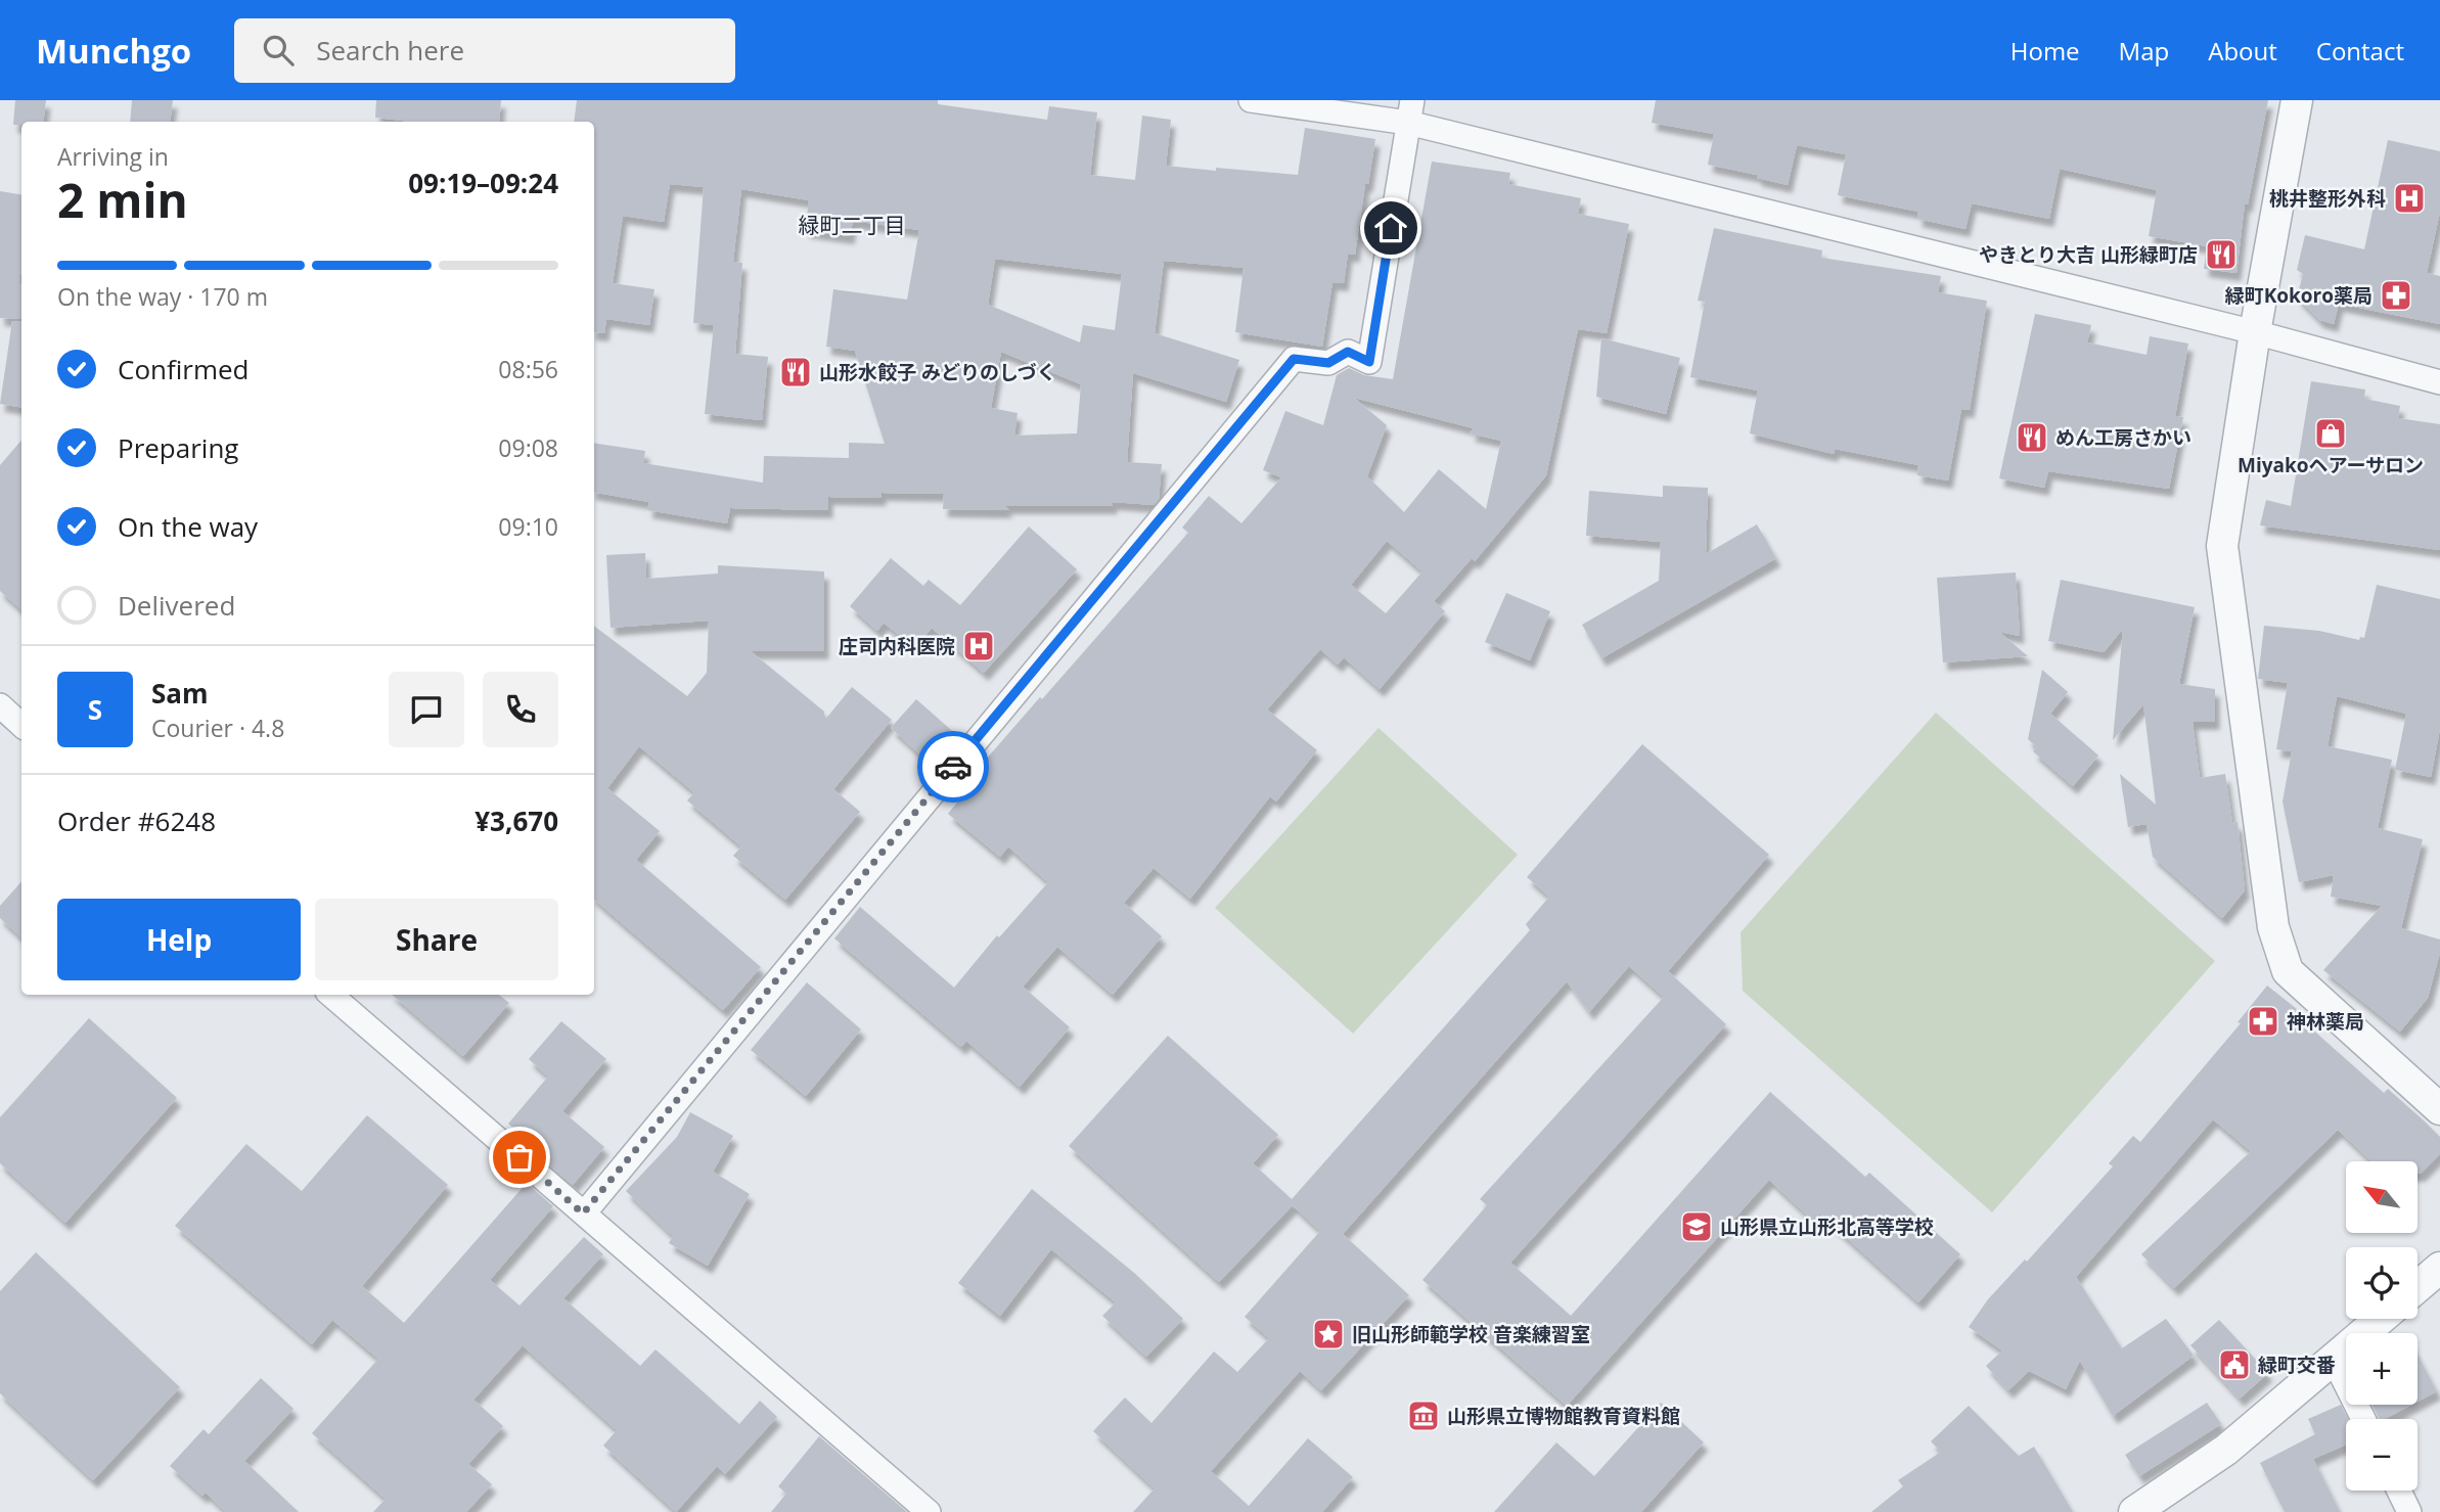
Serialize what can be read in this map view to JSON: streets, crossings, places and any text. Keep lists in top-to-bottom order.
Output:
{
  "districts": ["緑町二丁目"],
  "places": {
    "hospital": ["桃井整形外科", "庄司内科医院"],
    "restaurant": ["やきとり大吉 山形緑町店", "山形水餃子 みどりのしづく", "めん工房さかい"],
    "pharmacy": ["緑町Kokoro薬局", "神林薬局"],
    "shop": ["Miyakoヘアーサロン"],
    "school or university": ["山形県立山形北高等学校"],
    "place": ["旧山形師範学校 音楽練習室"],
    "public building": ["緑町交番"],
    "museum": ["山形県立博物館教育資料館"]
  },
  "north": "top left",
  "page": {
    "header": "Munchgo",
    "search": "Search here",
    "nav": [
      "Home",
      "Map",
      "About",
      "Contact"
    ],
    "heading": ["2 min", "Arriving in", "09:19–09:24"],
    "panel": [
      "Sam",
      "Courier · 4.8",
      "Order #6248",
      "¥3,670"
    ],
    "bar": "On the way · 170 m",
    "list": [
      ["Confirmed", "08:56"],
      ["Preparing", "09:08"],
      ["On the way", "09:10"],
      "Delivered"
    ],
    "round": "S",
    "buttons": ["Help", "Share"],
    "map_buttons": ["+", "−"]
  }
}
